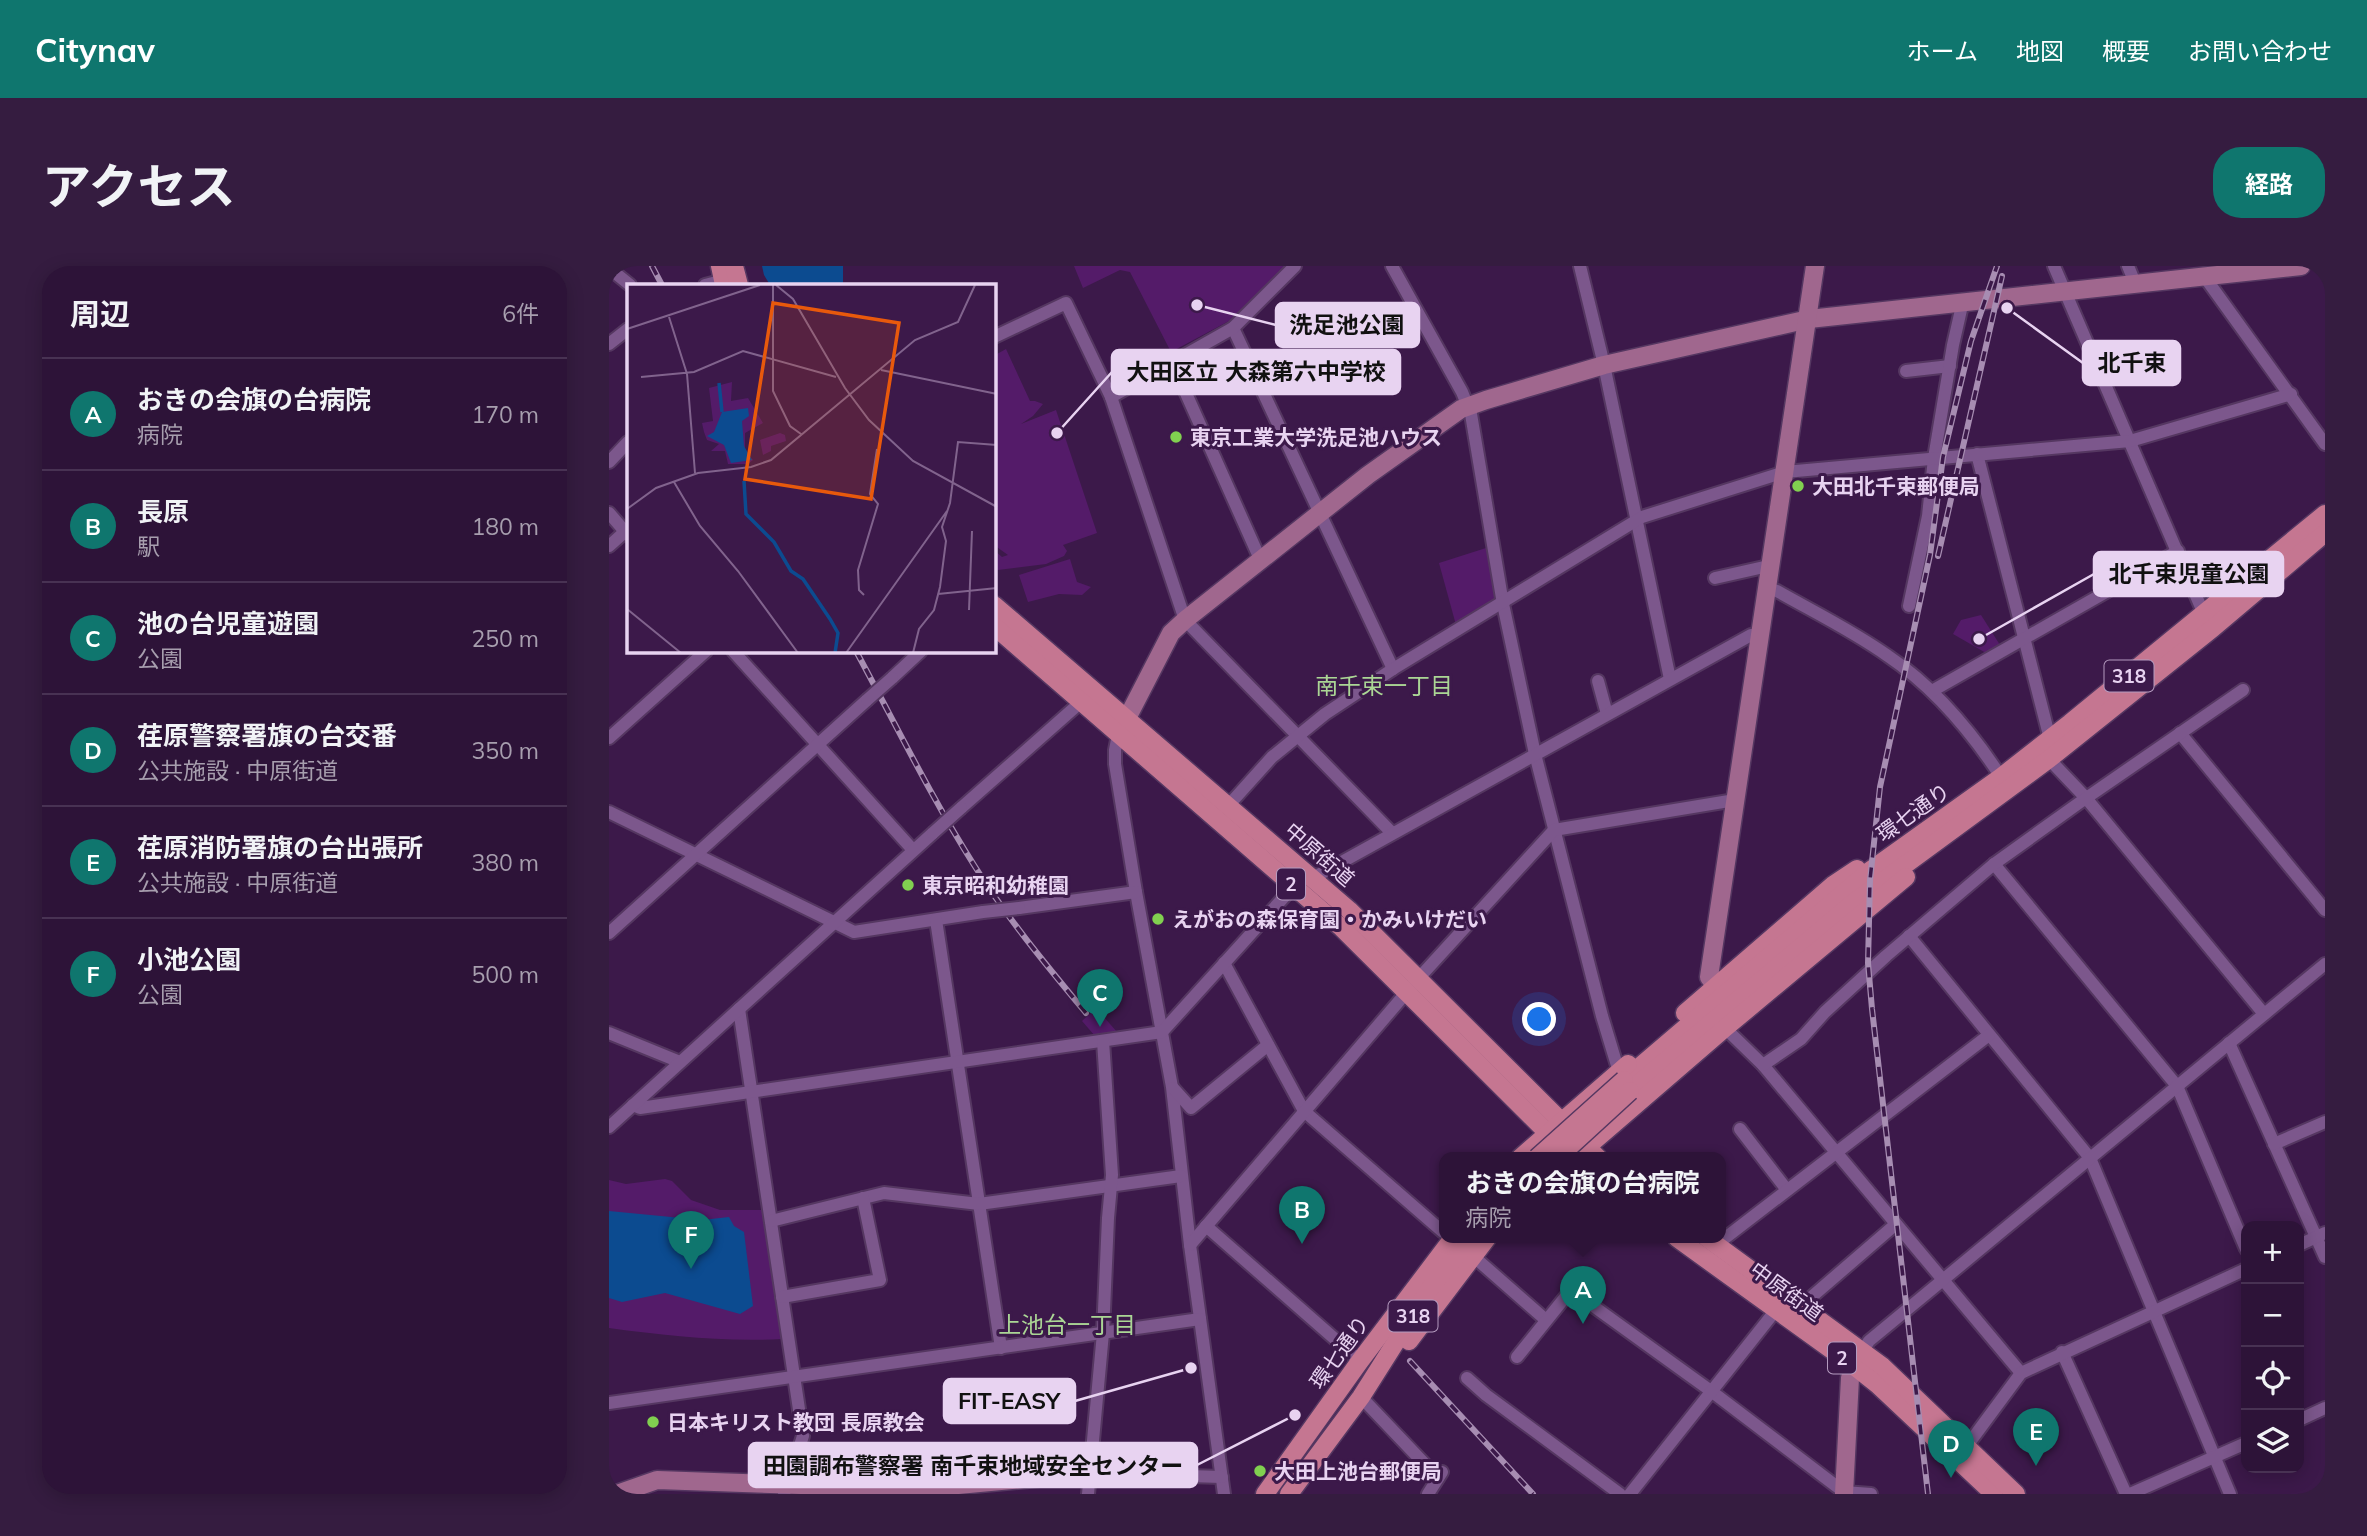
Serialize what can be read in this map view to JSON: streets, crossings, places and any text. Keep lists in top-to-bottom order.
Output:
{
  "streets": {
    "main road": [
      "318",
      "環七通り",
      "中原街道",
      "2"
    ]
  },
  "districts": ["南千束一丁目", "上池台一丁目"],
  "places": [
    "洗足池公園",
    "北千束",
    "大田区立 大森第六中学校",
    "東京工業大学洗足池ハウス",
    "大田北千束郵便局",
    "北千束児童公園",
    "東京昭和幼稚園",
    "えがおの森保育園・かみいけだい",
    "FIT-EASY",
    "田園調布警察署 南千束地域安全センター",
    "日本キリスト教団 長原教会",
    "大田上池台郵便局"
  ],
  "page": {
    "header": "Citynav",
    "nav": [
      "ホーム",
      "地図",
      "概要",
      "お問い合わせ"
    ],
    "title": "アクセス",
    "buttons": "経路",
    "heading": ["周辺", "6件"],
    "list": [
      {
        "mark": "A",
        "name": "おきの会旗の台病院",
        "note": "病院",
        "value": "170 m"
      },
      {
        "mark": "B",
        "name": "長原",
        "note": "駅",
        "value": "180 m"
      },
      {
        "mark": "C",
        "name": "池の台児童遊園",
        "note": "公園",
        "value": "250 m"
      },
      {
        "mark": "D",
        "name": "荏原警察署旗の台交番",
        "note": "公共施設 · 中原街道",
        "value": "350 m"
      },
      {
        "mark": "E",
        "name": "荏原消防署旗の台出張所",
        "note": "公共施設 · 中原街道",
        "value": "380 m"
      },
      {
        "mark": "F",
        "name": "小池公園",
        "note": "公園",
        "value": "500 m"
      }
    ],
    "pins": [
      "C",
      "B",
      "F",
      "A",
      "E",
      "D"
    ],
    "popup": ["おきの会旗の台病院", "病院"],
    "map_buttons": ["+", "−"]
  }
}
